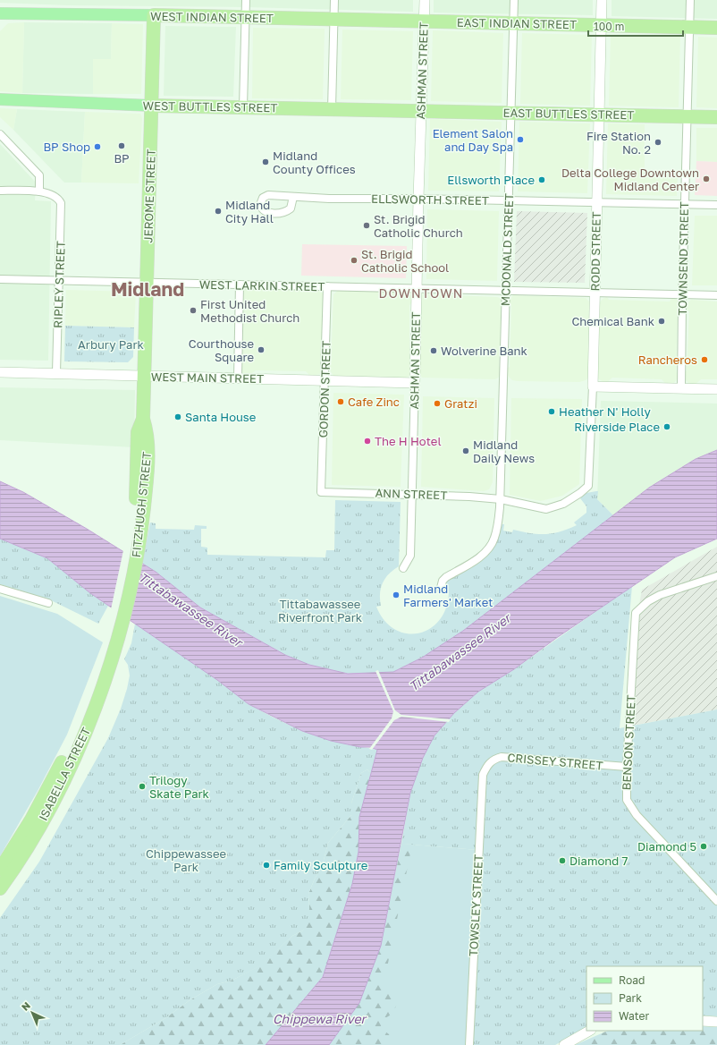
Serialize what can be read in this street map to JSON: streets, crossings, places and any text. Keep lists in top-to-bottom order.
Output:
{
  "streets": {
    "highway": [
      "WEST INDIAN STREET",
      "EAST INDIAN STREET",
      "WEST BUTTLES STREET",
      "EAST BUTTLES STREET",
      "JEROME STREET",
      "FITZHUGH STREET",
      "ISABELLA STREET"
    ],
    "street": [
      "ASHMAN STREET",
      "ELLSWORTH STREET",
      "MCDONALD STREET",
      "RODD STREET",
      "TOWNSEND STREET",
      "RIPLEY STREET",
      "WEST LARKIN STREET",
      "WEST MAIN STREET",
      "GORDON STREET",
      "ANN STREET",
      "BENSON STREET",
      "CRISSEY STREET",
      "TOWSLEY STREET"
    ]
  },
  "crossings": [
    ["WEST INDIAN STREET", "EAST INDIAN STREET"],
    ["WEST INDIAN STREET", "ASHMAN STREET"],
    ["WEST INDIAN STREET", "JEROME STREET"],
    ["EAST INDIAN STREET", "ASHMAN STREET"],
    ["EAST INDIAN STREET", "MCDONALD STREET"],
    ["EAST INDIAN STREET", "RODD STREET"],
    ["EAST INDIAN STREET", "TOWNSEND STREET"],
    ["ASHMAN STREET", "WEST BUTTLES STREET"],
    ["ASHMAN STREET", "EAST BUTTLES STREET"],
    ["ASHMAN STREET", "ELLSWORTH STREET"],
    ["ASHMAN STREET", "WEST LARKIN STREET"],
    ["ASHMAN STREET", "WEST MAIN STREET"],
    ["ASHMAN STREET", "ANN STREET"],
    ["WEST BUTTLES STREET", "EAST BUTTLES STREET"],
    ["WEST BUTTLES STREET", "JEROME STREET"],
    ["EAST BUTTLES STREET", "MCDONALD STREET"],
    ["EAST BUTTLES STREET", "RODD STREET"],
    ["EAST BUTTLES STREET", "TOWNSEND STREET"],
    ["JEROME STREET", "WEST LARKIN STREET"],
    ["JEROME STREET", "WEST MAIN STREET"],
    ["JEROME STREET", "FITZHUGH STREET"],
    ["ELLSWORTH STREET", "MCDONALD STREET"],
    ["ELLSWORTH STREET", "RODD STREET"],
    ["ELLSWORTH STREET", "TOWNSEND STREET"],
    ["MCDONALD STREET", "WEST LARKIN STREET"],
    ["MCDONALD STREET", "ANN STREET"],
    ["RODD STREET", "WEST LARKIN STREET"],
    ["RODD STREET", "ANN STREET"],
    ["TOWNSEND STREET", "WEST LARKIN STREET"],
    ["RIPLEY STREET", "WEST LARKIN STREET"],
    ["RIPLEY STREET", "WEST MAIN STREET"],
    ["WEST LARKIN STREET", "GORDON STREET"],
    ["WEST MAIN STREET", "GORDON STREET"],
    ["WEST MAIN STREET", "FITZHUGH STREET"],
    ["GORDON STREET", "ANN STREET"],
    ["FITZHUGH STREET", "ISABELLA STREET"],
    ["BENSON STREET", "CRISSEY STREET"],
    ["CRISSEY STREET", "TOWSLEY STREET"]
  ],
  "districts": ["Midland", "DOWNTOWN"],
  "water": ["Tittabawassee River", "Chippewa River"],
  "parks": ["Arbury Park", "Tittabawassee Riverfront Park", "Chippewassee Park"],
  "places": [
    "Element Salon and Day Spa",
    "Fire Station No. 2",
    "BP",
    "BP Shop",
    "Midland County Offices",
    "Delta College Downtown Midland Center",
    "Ellsworth Place",
    "Midland City Hall",
    "St. Brigid Catholic Church",
    "St. Brigid Catholic School",
    "First United Methodist Church",
    "Chemical Bank",
    "Courthouse Square",
    "Wolverine Bank",
    "Rancheros",
    "Cafe Zinc",
    "Gratzi",
    "Heather N' Holly",
    "Santa House",
    "Riverside Place",
    "The H Hotel",
    "Midland Daily News",
    "Midland Farmers' Market",
    "Trilogy Skate Park",
    "Diamond 5",
    "Diamond 7",
    "Family Sculpture"
  ],
  "legend": ["Road", "Park", "Water"],
  "scale_bar": "100 m",
  "north": "top left"
}
